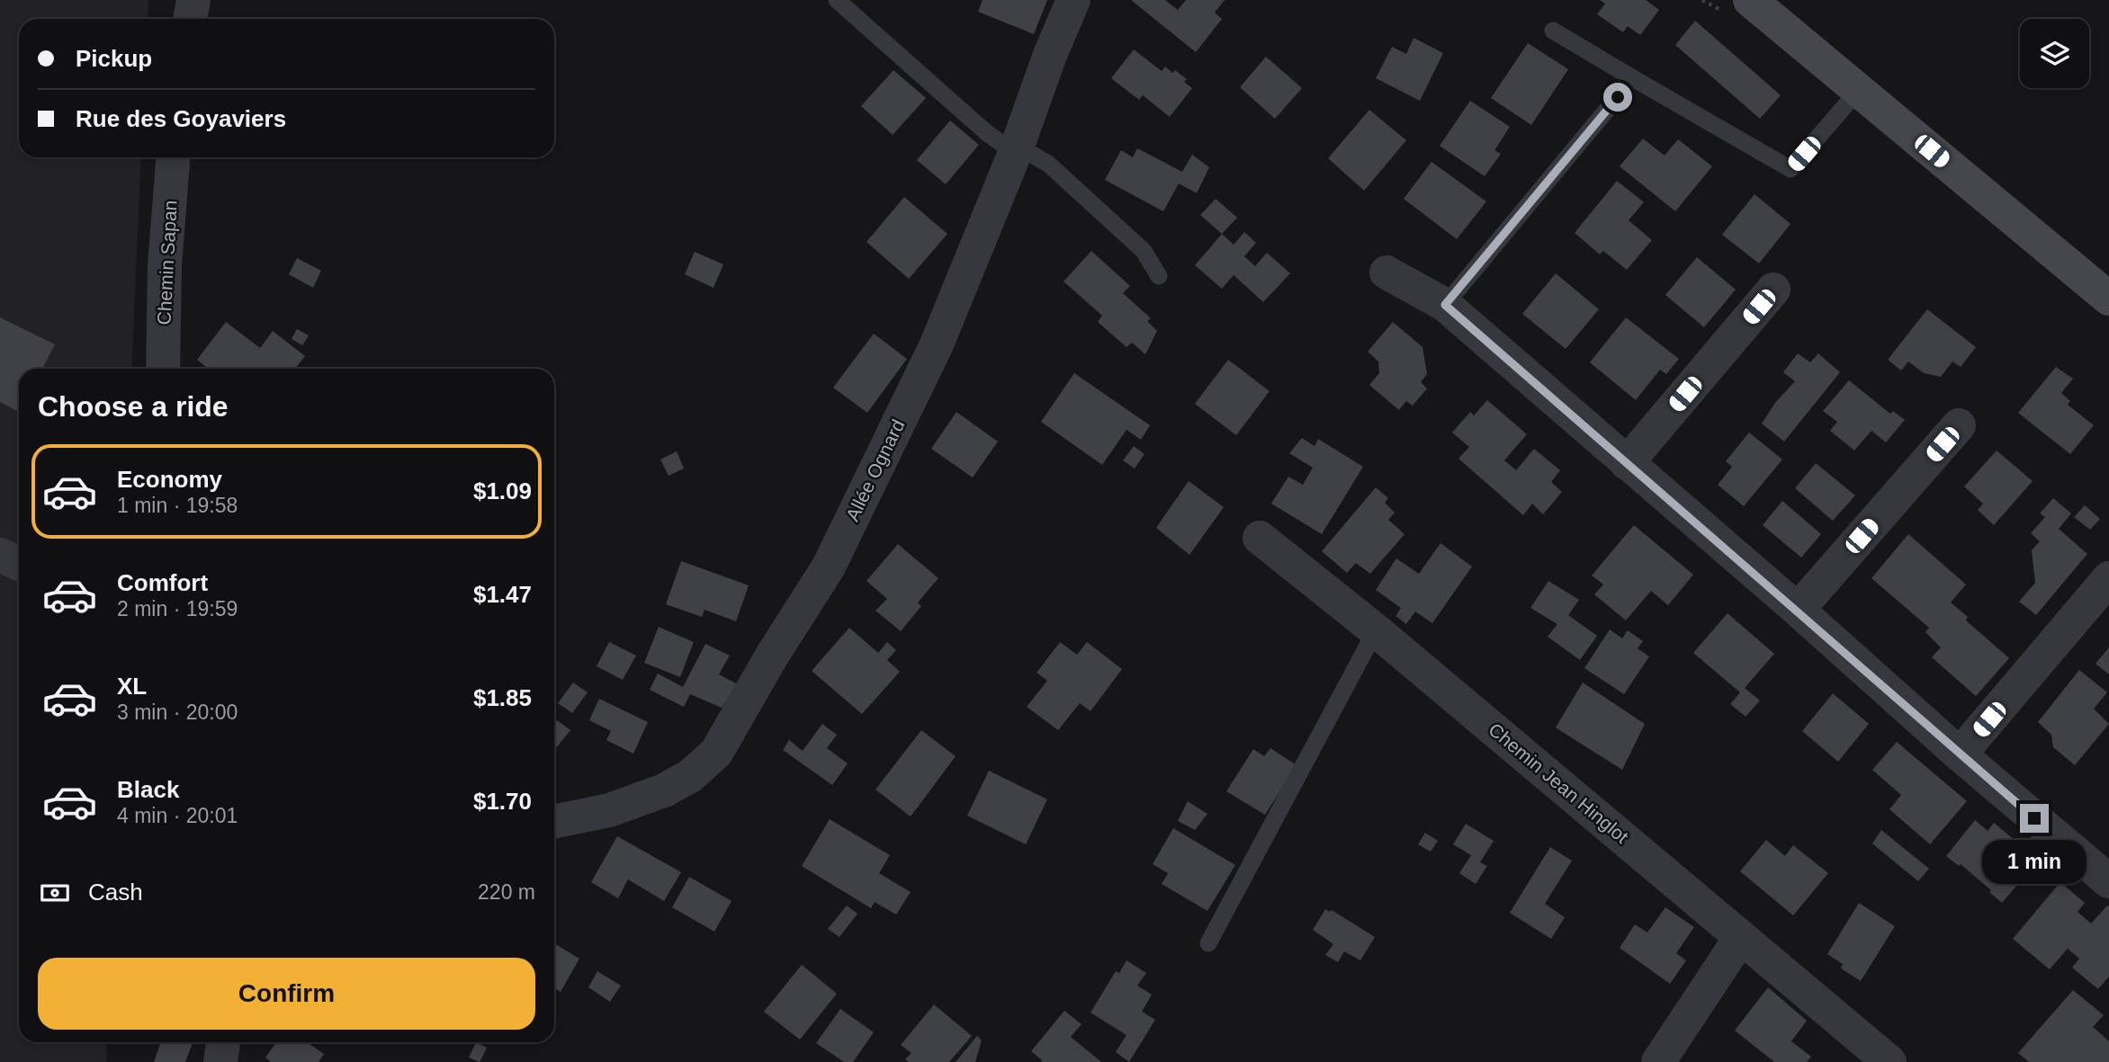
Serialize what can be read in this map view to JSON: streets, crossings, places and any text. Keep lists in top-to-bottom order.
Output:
{
  "streets": {
    "street": ["Chemin Sapan", "Allée Ognard", "Chemin Jean Hinglot"]
  },
  "page": {
    "banner": ["Pickup", "Rue des Goyaviers"],
    "heading": "Choose a ride",
    "list": [
      {
        "name": "Economy",
        "note": "1 min · 19:58",
        "value": "$1.09"
      },
      {
        "name": "Comfort",
        "note": "2 min · 19:59",
        "value": "$1.47"
      },
      {
        "name": "XL",
        "note": "3 min · 20:00",
        "value": "$1.85"
      },
      {
        "name": "Black",
        "note": "4 min · 20:01",
        "value": "$1.70"
      }
    ],
    "bubble": "1 min",
    "pay": ["Cash", "220 m"],
    "buttons": "Confirm"
  }
}
